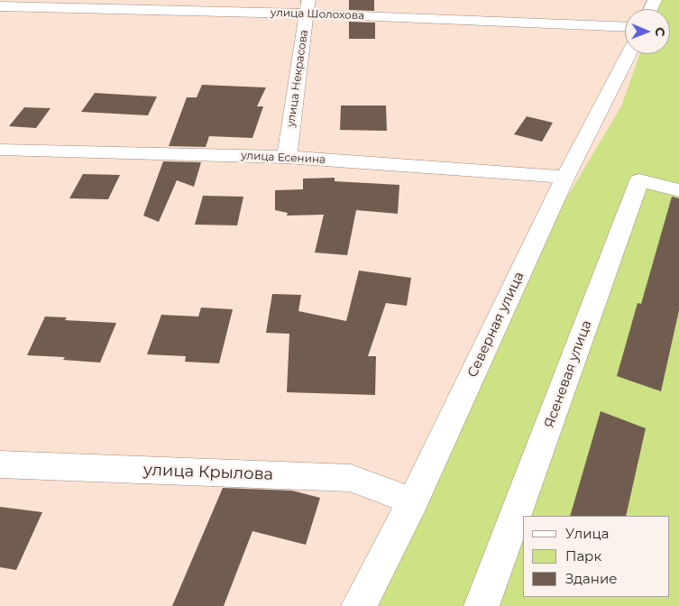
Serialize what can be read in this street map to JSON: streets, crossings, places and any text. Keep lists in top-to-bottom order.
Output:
{
  "streets": {
    "street": [
      "улица Шолохова",
      "улица Некрасова",
      "улица Есенина",
      "Северная улица",
      "Ясеневая улица",
      "улица Крылова"
    ]
  },
  "crossings": [
    ["улица Шолохова", "улица Некрасова"],
    ["улица Некрасова", "улица Есенина"],
    ["улица Есенина", "Северная улица"],
    ["Северная улица", "улица Крылова"]
  ],
  "legend": ["Улица", "Парк", "Здание"],
  "north": "right"
}
